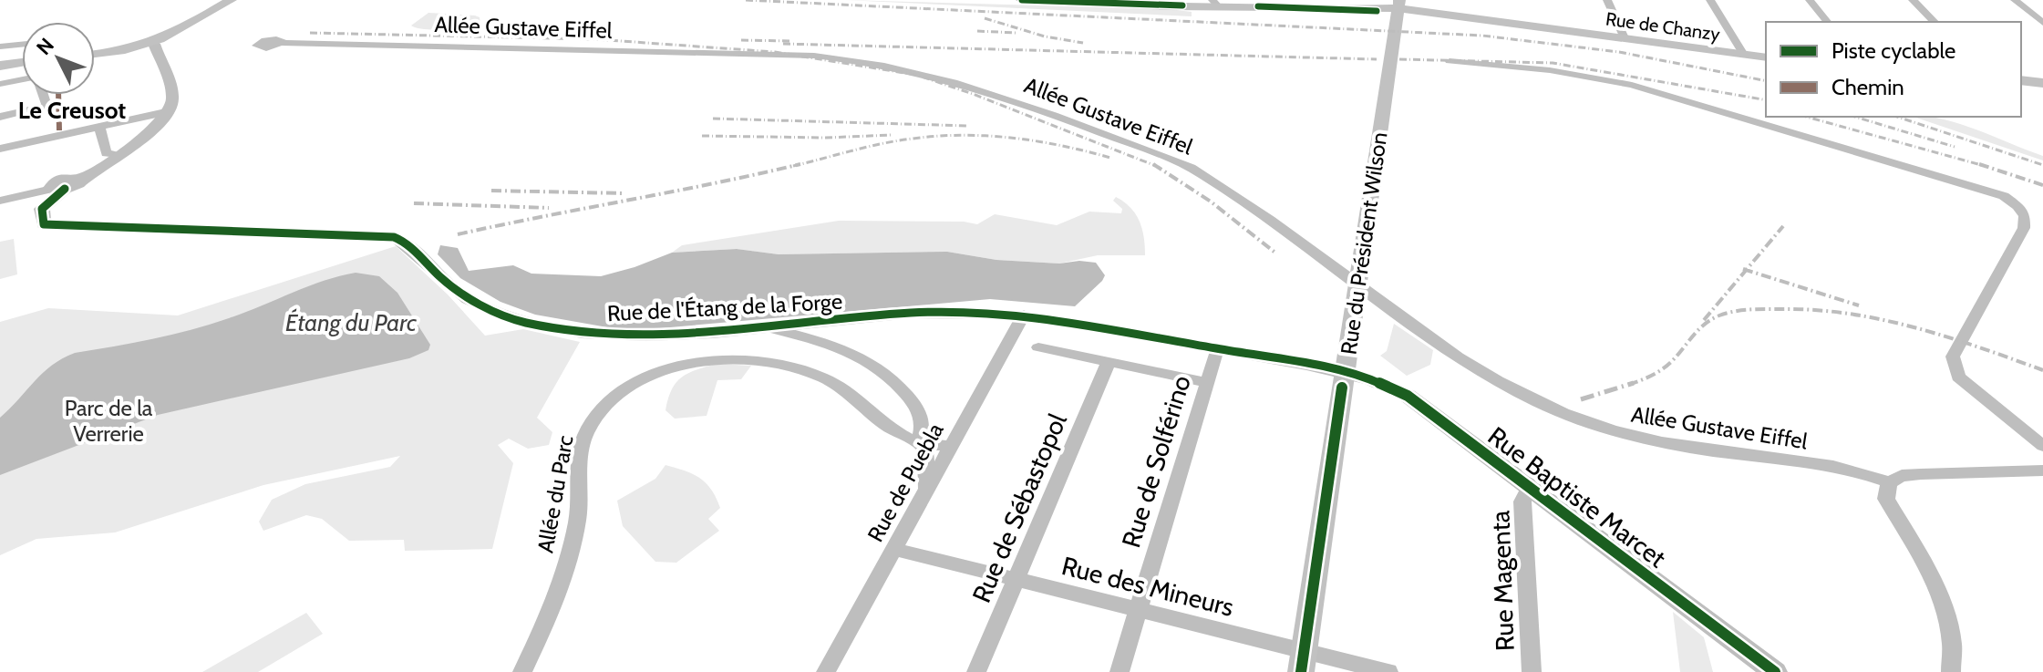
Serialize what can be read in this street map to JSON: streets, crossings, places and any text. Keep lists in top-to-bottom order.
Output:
{
  "streets": {
    "main road": ["Rue de Chanzy", "Rue du Président Wilson"],
    "street": [
      "Allée Gustave Eiffel",
      "Rue de l'Étang de la Forge",
      "Rue de Solférino",
      "Rue de Puebla",
      "Allée du Parc",
      "Rue Baptiste Marcet",
      "Rue de Sébastopol",
      "Rue Magenta",
      "Rue des Mineurs"
    ]
  },
  "crossings": [
    ["Rue de Chanzy", "Rue du Président Wilson"],
    ["Rue du Président Wilson", "Rue de l'Étang de la Forge"],
    ["Rue du Président Wilson", "Rue Baptiste Marcet"],
    ["Rue du Président Wilson", "Rue des Mineurs"],
    ["Rue de l'Étang de la Forge", "Rue de Solférino"],
    ["Rue de l'Étang de la Forge", "Rue de Puebla"],
    ["Rue de l'Étang de la Forge", "Rue Baptiste Marcet"],
    ["Rue de Solférino", "Rue des Mineurs"],
    ["Rue de Puebla", "Allée du Parc"],
    ["Rue de Puebla", "Rue des Mineurs"],
    ["Rue Baptiste Marcet", "Rue Magenta"],
    ["Rue de Sébastopol", "Rue des Mineurs"]
  ],
  "districts": ["Le Creusot"],
  "water": ["Étang du Parc"],
  "parks": ["Parc de la Verrerie"],
  "legend": ["Piste cyclable", "Chemin"],
  "north": "top left"
}
